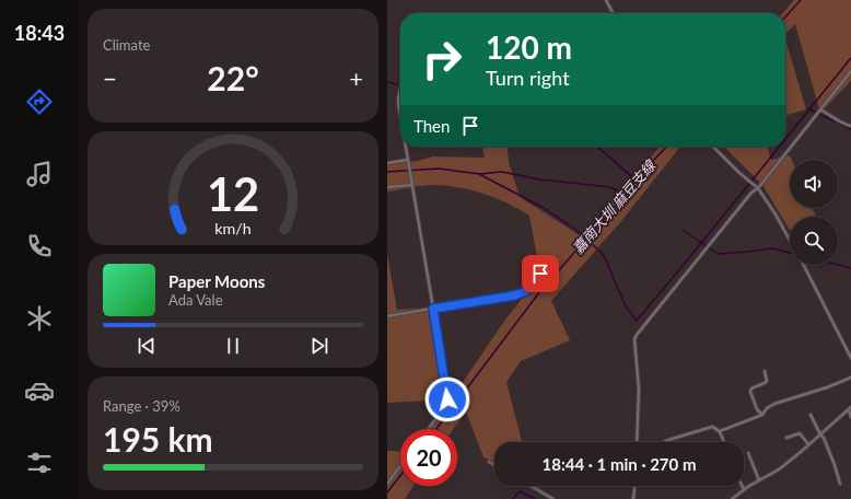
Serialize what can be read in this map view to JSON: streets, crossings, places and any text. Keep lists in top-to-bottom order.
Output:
{
  "water": ["嘉南大圳 麻豆支線"],
  "page": {
    "tabs": "18:43",
    "tile": [
      "Climate",
      ["Range · 39%", "195 km"]
    ],
    "turn": ["120 m", "Turn right"],
    "heat": ["−", "22°", "+"],
    "then": "Then",
    "song": ["Paper Moons", "Ada Vale"],
    "limit": "20",
    "trip": "18:44 · 1 min · 270 m",
    "gauge": ["12", "km/h"]
  }
}
